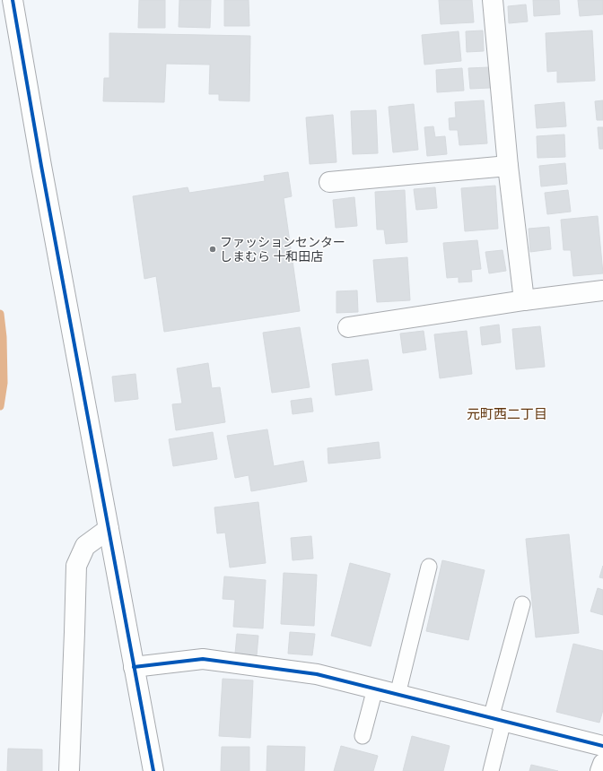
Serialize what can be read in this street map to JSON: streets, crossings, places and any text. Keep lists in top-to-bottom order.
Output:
{
  "districts": ["元町西二丁目"],
  "places": ["ファッションセンター しまむら 十和田店"]
}
